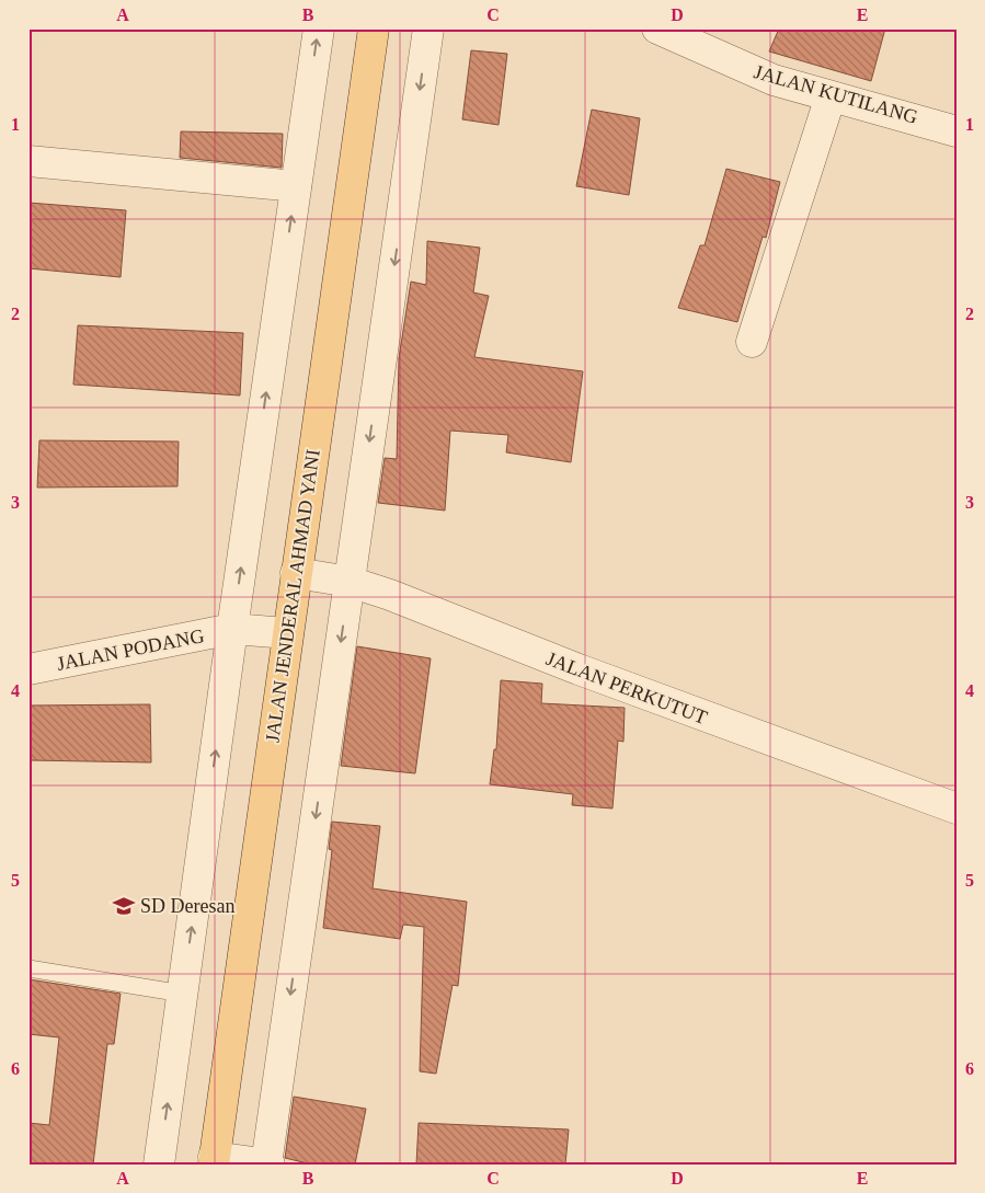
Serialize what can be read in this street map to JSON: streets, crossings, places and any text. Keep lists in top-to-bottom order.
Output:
{
  "streets": {
    "main road": ["JALAN JENDERAL AHMAD YANI"],
    "street": ["JALAN KUTILANG", "JALAN PODANG", "JALAN PERKUTUT"]
  },
  "crossings": [
    ["JALAN JENDERAL AHMAD YANI", "JALAN PODANG"],
    ["JALAN JENDERAL AHMAD YANI", "JALAN PERKUTUT"]
  ],
  "places": {
    "school or university": ["SD Deresan"]
  },
  "grid": {
    "columns": [
      "A",
      "B",
      "C",
      "D",
      "E"
    ],
    "rows": [
      "1",
      "2",
      "3",
      "4",
      "5",
      "6"
    ]
  }
}
